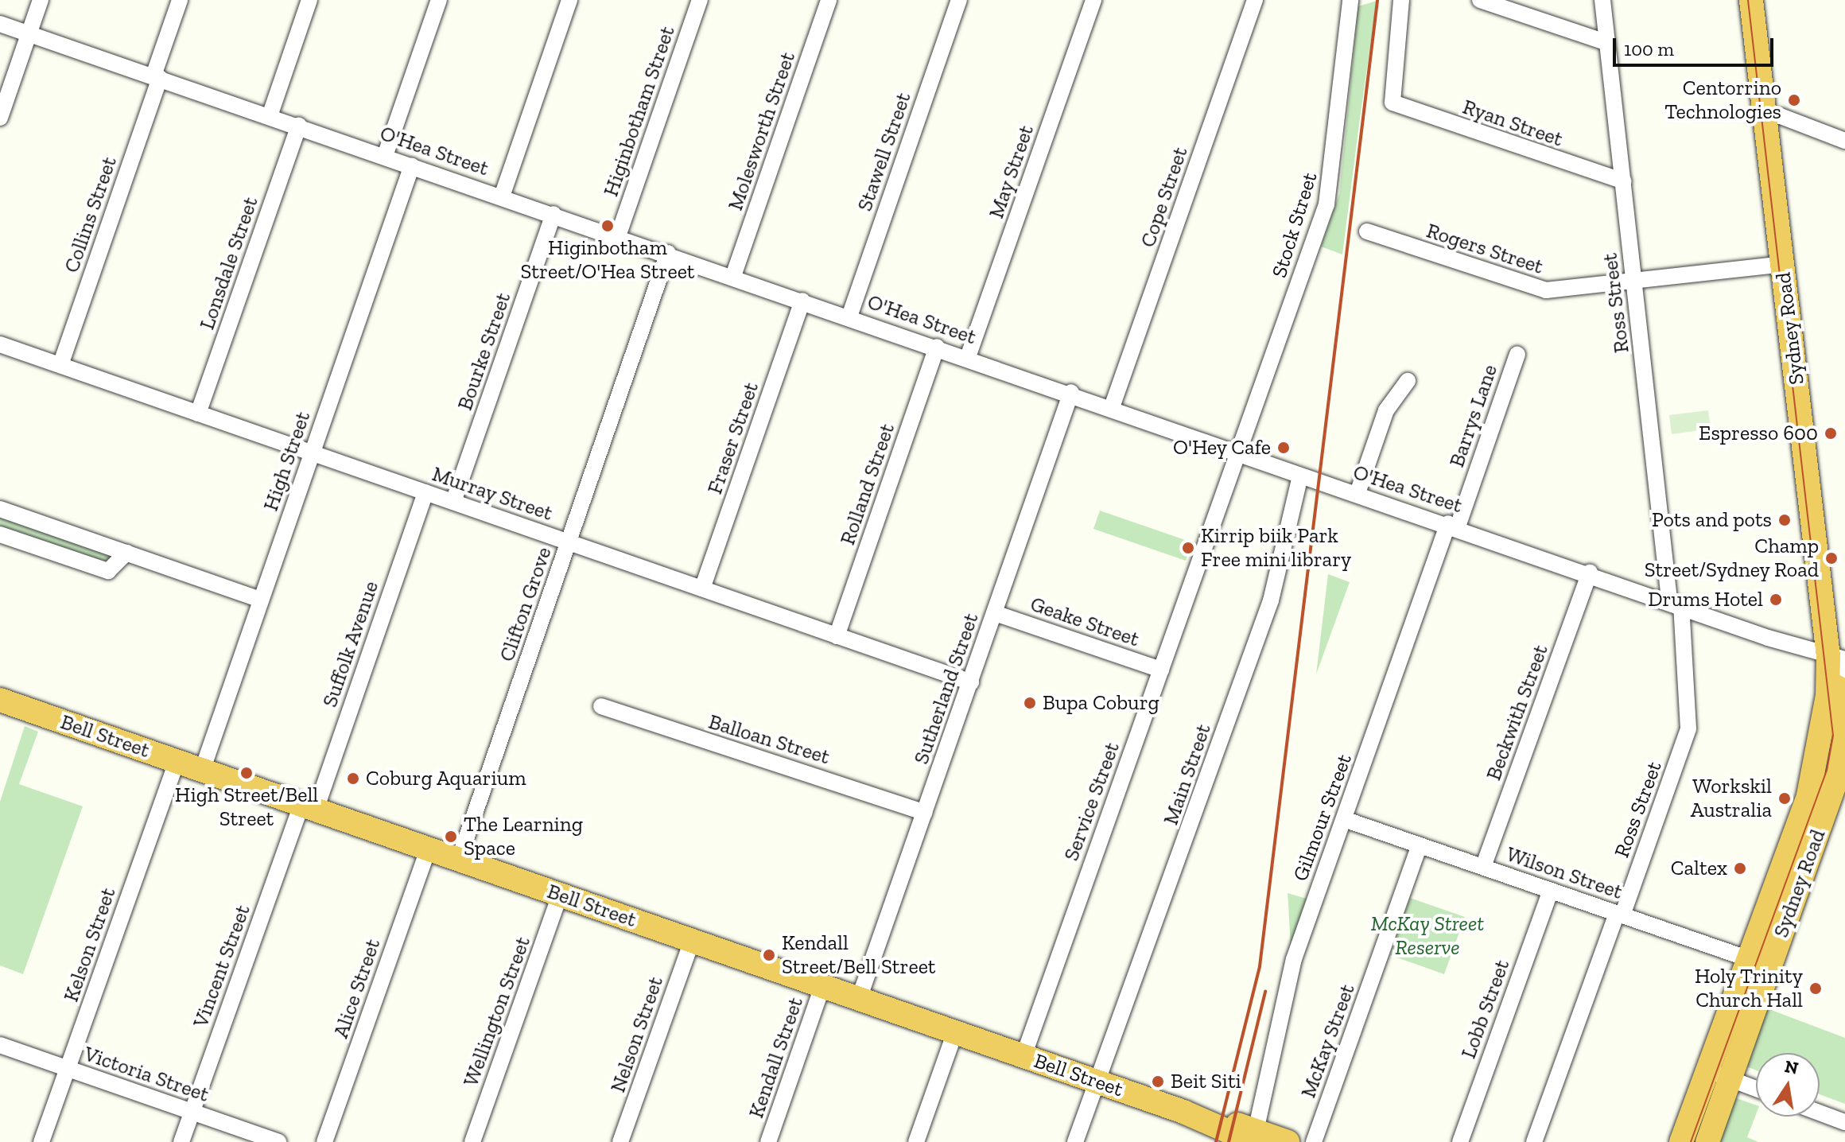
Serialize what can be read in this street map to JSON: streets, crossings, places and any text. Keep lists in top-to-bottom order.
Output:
{
  "streets": {
    "highway": ["Sydney Road", "Bell Street"],
    "street": [
      "Higinbotham Street",
      "Ryan Street",
      "Molesworth Street",
      "O'Hea Street",
      "Stawell Street",
      "May Street",
      "Cope Street",
      "Collins Street",
      "Stock Street",
      "Rogers Street",
      "Lonsdale Street",
      "Ross Street",
      "Bourke Street",
      "Barrys Lane",
      "Fraser Street",
      "High Street",
      "Rolland Street",
      "Murray Street",
      "Clifton Grove",
      "Geake Street",
      "Suffolk Avenue",
      "Sutherland Street",
      "Beckwith Street",
      "Balloan Street",
      "Main Street",
      "Service Street",
      "Gilmour Street",
      "Wilson Street",
      "Kelson Street",
      "Vincent Street",
      "Alice Street",
      "Lobb Street",
      "Wellington Street",
      "Nelson Street",
      "McKay Street",
      "Kendall Street",
      "Victoria Street"
    ]
  },
  "crossings": [
    ["Higinbotham Street", "O'Hea Street"],
    ["Ryan Street", "Ross Street"],
    ["Molesworth Street", "O'Hea Street"],
    ["O'Hea Street", "Stawell Street"],
    ["O'Hea Street", "May Street"],
    ["O'Hea Street", "Cope Street"],
    ["O'Hea Street", "Collins Street"],
    ["O'Hea Street", "Stock Street"],
    ["O'Hea Street", "Lonsdale Street"],
    ["O'Hea Street", "Ross Street"],
    ["O'Hea Street", "Sydney Road"],
    ["O'Hea Street", "Bourke Street"],
    ["O'Hea Street", "Barrys Lane"],
    ["O'Hea Street", "Fraser Street"],
    ["O'Hea Street", "High Street"],
    ["O'Hea Street", "Rolland Street"],
    ["O'Hea Street", "Clifton Grove"],
    ["O'Hea Street", "Sutherland Street"],
    ["O'Hea Street", "Beckwith Street"],
    ["O'Hea Street", "Main Street"],
    ["O'Hea Street", "Service Street"],
    ["O'Hea Street", "Gilmour Street"],
    ["Collins Street", "Murray Street"],
    ["Stock Street", "Service Street"],
    ["Rogers Street", "Ross Street"],
    ["Rogers Street", "Sydney Road"],
    ["Lonsdale Street", "Murray Street"],
    ["Ross Street", "Wilson Street"],
    ["Sydney Road", "Wilson Street"],
    ["Bourke Street", "Murray Street"],
    ["Barrys Lane", "Gilmour Street"],
    ["Fraser Street", "Murray Street"],
    ["High Street", "Murray Street"],
    ["High Street", "Bell Street"],
    ["Rolland Street", "Murray Street"],
    ["Murray Street", "Clifton Grove"],
    ["Murray Street", "Suffolk Avenue"],
    ["Murray Street", "Sutherland Street"],
    ["Clifton Grove", "Bell Street"],
    ["Geake Street", "Sutherland Street"],
    ["Geake Street", "Service Street"],
    ["Suffolk Avenue", "Bell Street"],
    ["Suffolk Avenue", "Vincent Street"],
    ["Sutherland Street", "Bell Street"],
    ["Sutherland Street", "Balloan Street"],
    ["Beckwith Street", "Wilson Street"],
    ["Bell Street", "Main Street"],
    ["Bell Street", "Service Street"],
    ["Bell Street", "Gilmour Street"],
    ["Bell Street", "Kelson Street"],
    ["Bell Street", "Vincent Street"],
    ["Bell Street", "Alice Street"],
    ["Bell Street", "Wellington Street"],
    ["Bell Street", "Nelson Street"],
    ["Bell Street", "Kendall Street"],
    ["Gilmour Street", "Wilson Street"],
    ["Wilson Street", "Lobb Street"],
    ["Wilson Street", "McKay Street"],
    ["Kelson Street", "Victoria Street"],
    ["Vincent Street", "Victoria Street"]
  ],
  "parks": ["McKay Street Reserve"],
  "places": [
    "Centorrino Technologies",
    "Higinbotham Street/O'Hea Street",
    "Espresso 600",
    "O'Hey Cafe",
    "Pots and pots",
    "Kirrip biik Park Free mini library",
    "Champ Street/Sydney Road",
    "Drums Hotel",
    "Bupa Coburg",
    "High Street/Bell Street",
    "Coburg Aquarium",
    "Workskil Australia",
    "The Learning Space",
    "Caltex",
    "Kendall Street/Bell Street",
    "Holy Trinity Church Hall",
    "Beit Siti"
  ],
  "scale_bar": "100 m",
  "north": "top"
}
